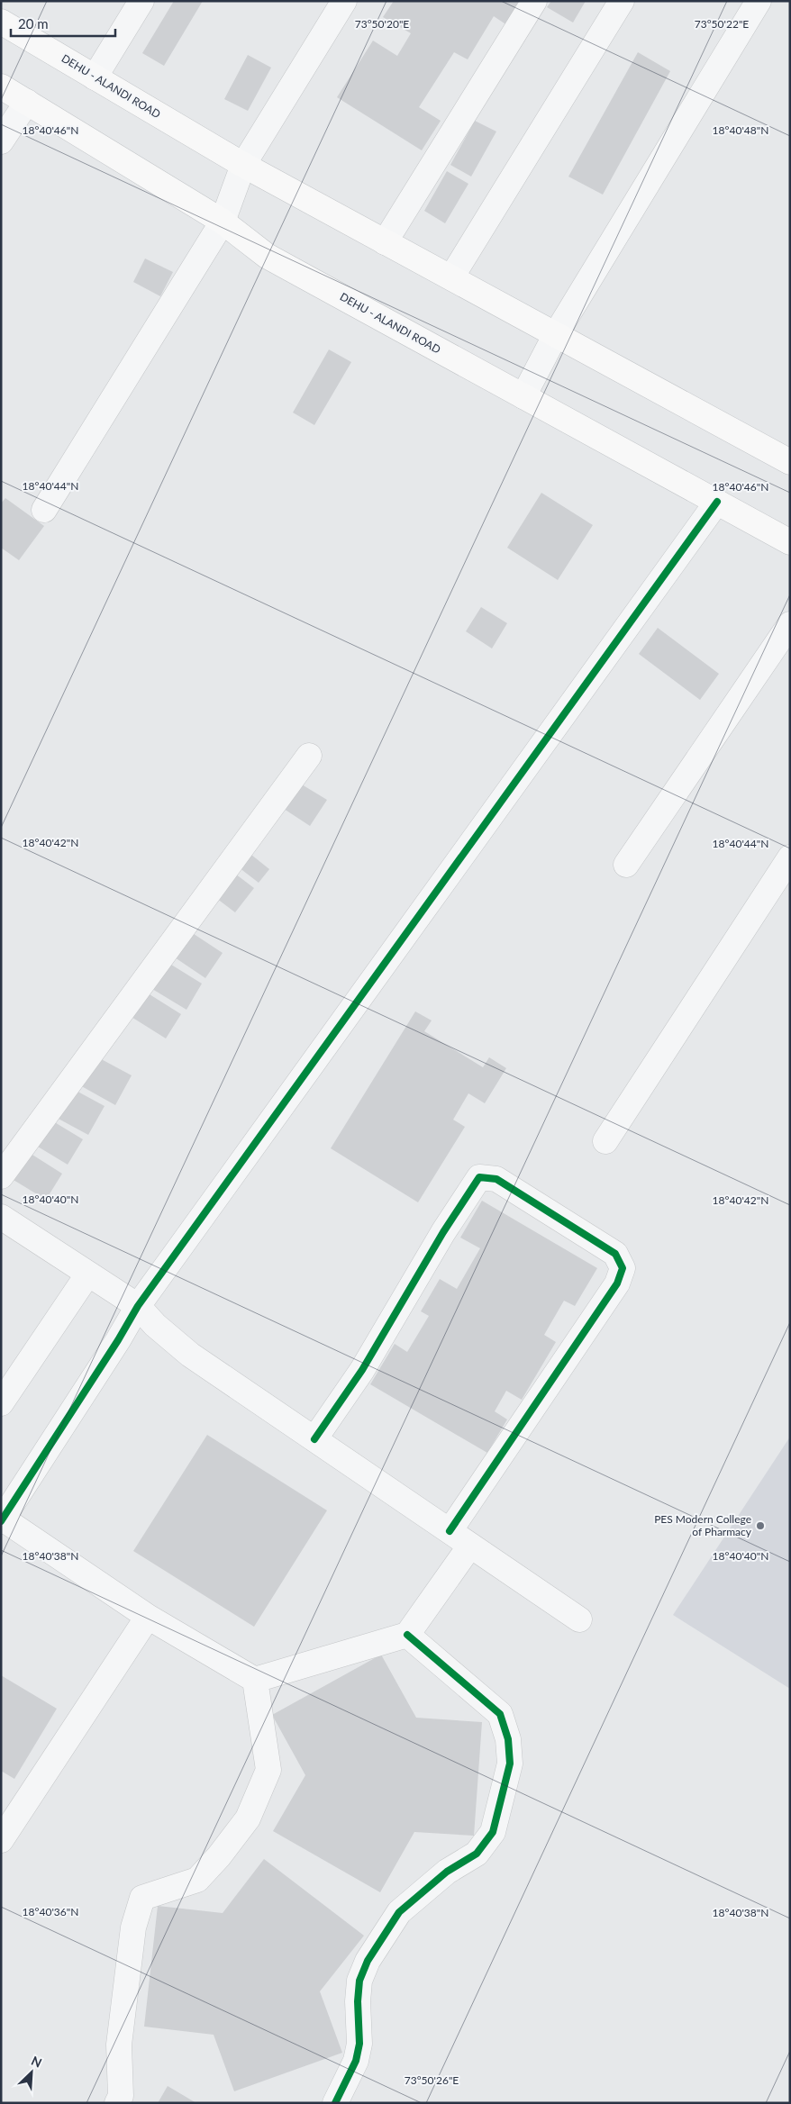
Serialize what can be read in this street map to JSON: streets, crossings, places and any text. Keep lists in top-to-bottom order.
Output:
{
  "streets": {
    "main road": ["DEHU - ALANDI ROAD"]
  },
  "places": ["PES Modern College of Pharmacy"],
  "scale_bar": "20 m",
  "north": "top right",
  "coordinates": [
    "73°50'20\"E",
    "73°50'22\"E",
    "18°40'46\"N",
    "18°40'48\"N",
    "18°40'44\"N",
    "18°40'42\"N",
    "18°40'40\"N",
    "18°40'38\"N",
    "18°40'36\"N",
    "73°50'26\"E"
  ]
}
